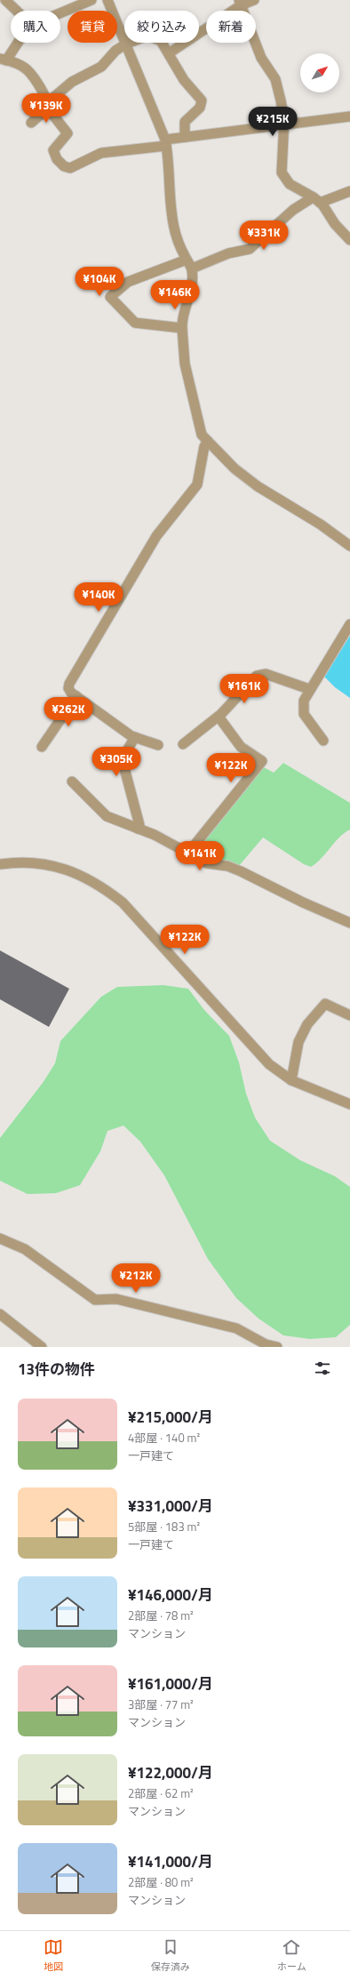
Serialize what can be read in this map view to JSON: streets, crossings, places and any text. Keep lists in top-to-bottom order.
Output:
{
  "north": "top right",
  "page": {
    "chip": [
      "購入",
      "賃貸",
      "絞り込み",
      "新着"
    ],
    "price": [
      "¥139K",
      "¥215K",
      "¥331K",
      "¥104K",
      "¥146K",
      "¥140K",
      "¥161K",
      "¥262K",
      "¥305K",
      "¥122K",
      "¥141K",
      "¥122K",
      "¥212K"
    ],
    "heading": "13件の物件",
    "list": [
      {
        "name": "¥215,000/月",
        "note": "4部屋 · 140 m² · 一戸建て"
      },
      {
        "name": "¥331,000/月",
        "note": "5部屋 · 183 m² · 一戸建て"
      },
      {
        "name": "¥146,000/月",
        "note": "2部屋 · 78 m² · マンション"
      },
      {
        "name": "¥161,000/月",
        "note": "3部屋 · 77 m² · マンション"
      },
      {
        "name": "¥122,000/月",
        "note": "2部屋 · 62 m² · マンション"
      },
      {
        "name": "¥141,000/月",
        "note": "2部屋 · 80 m² · マンション"
      }
    ],
    "tabs": ["地図", "保存済み", "ホーム"]
  }
}
